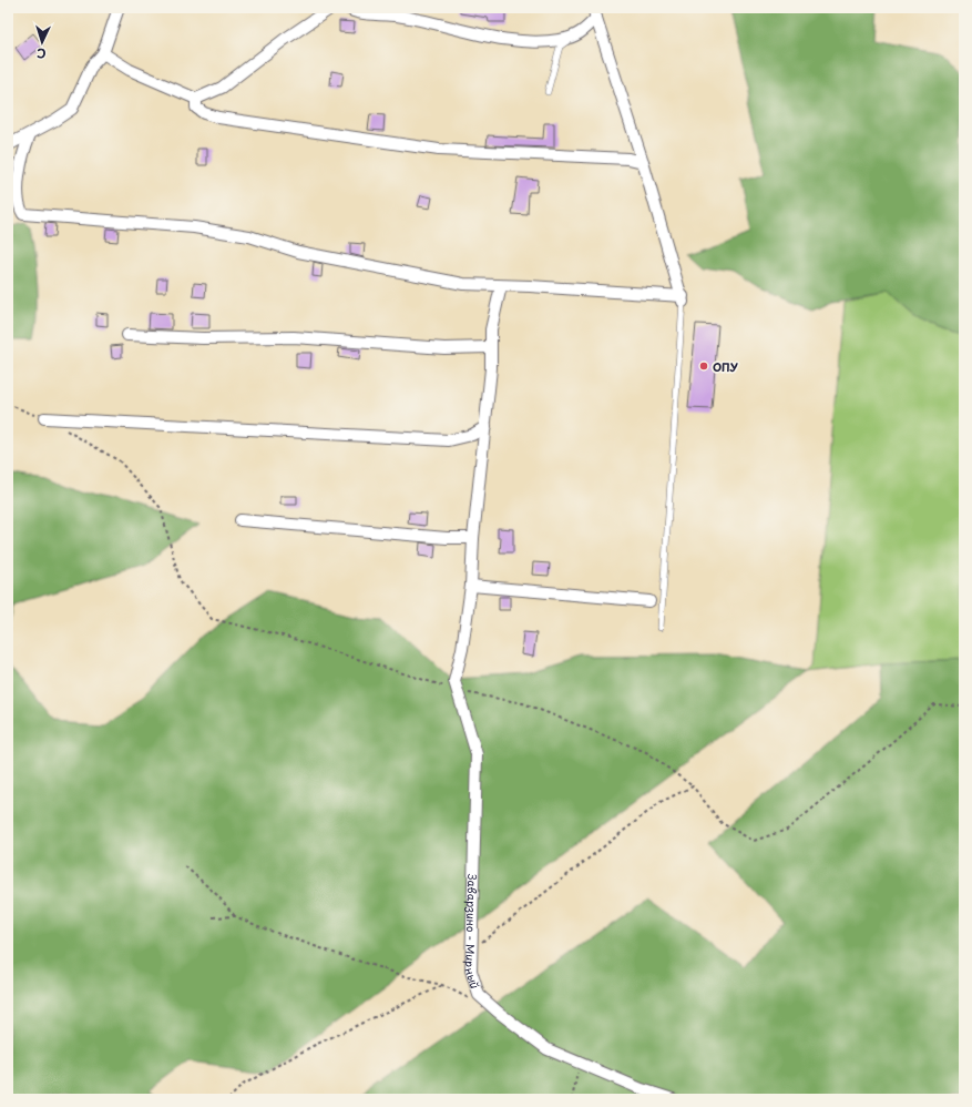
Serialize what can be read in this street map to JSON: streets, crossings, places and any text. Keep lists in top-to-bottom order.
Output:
{
  "streets": {
    "street": ["Заварзино - Мирный"]
  },
  "places": ["ОПУ"],
  "north": "bottom"
}
